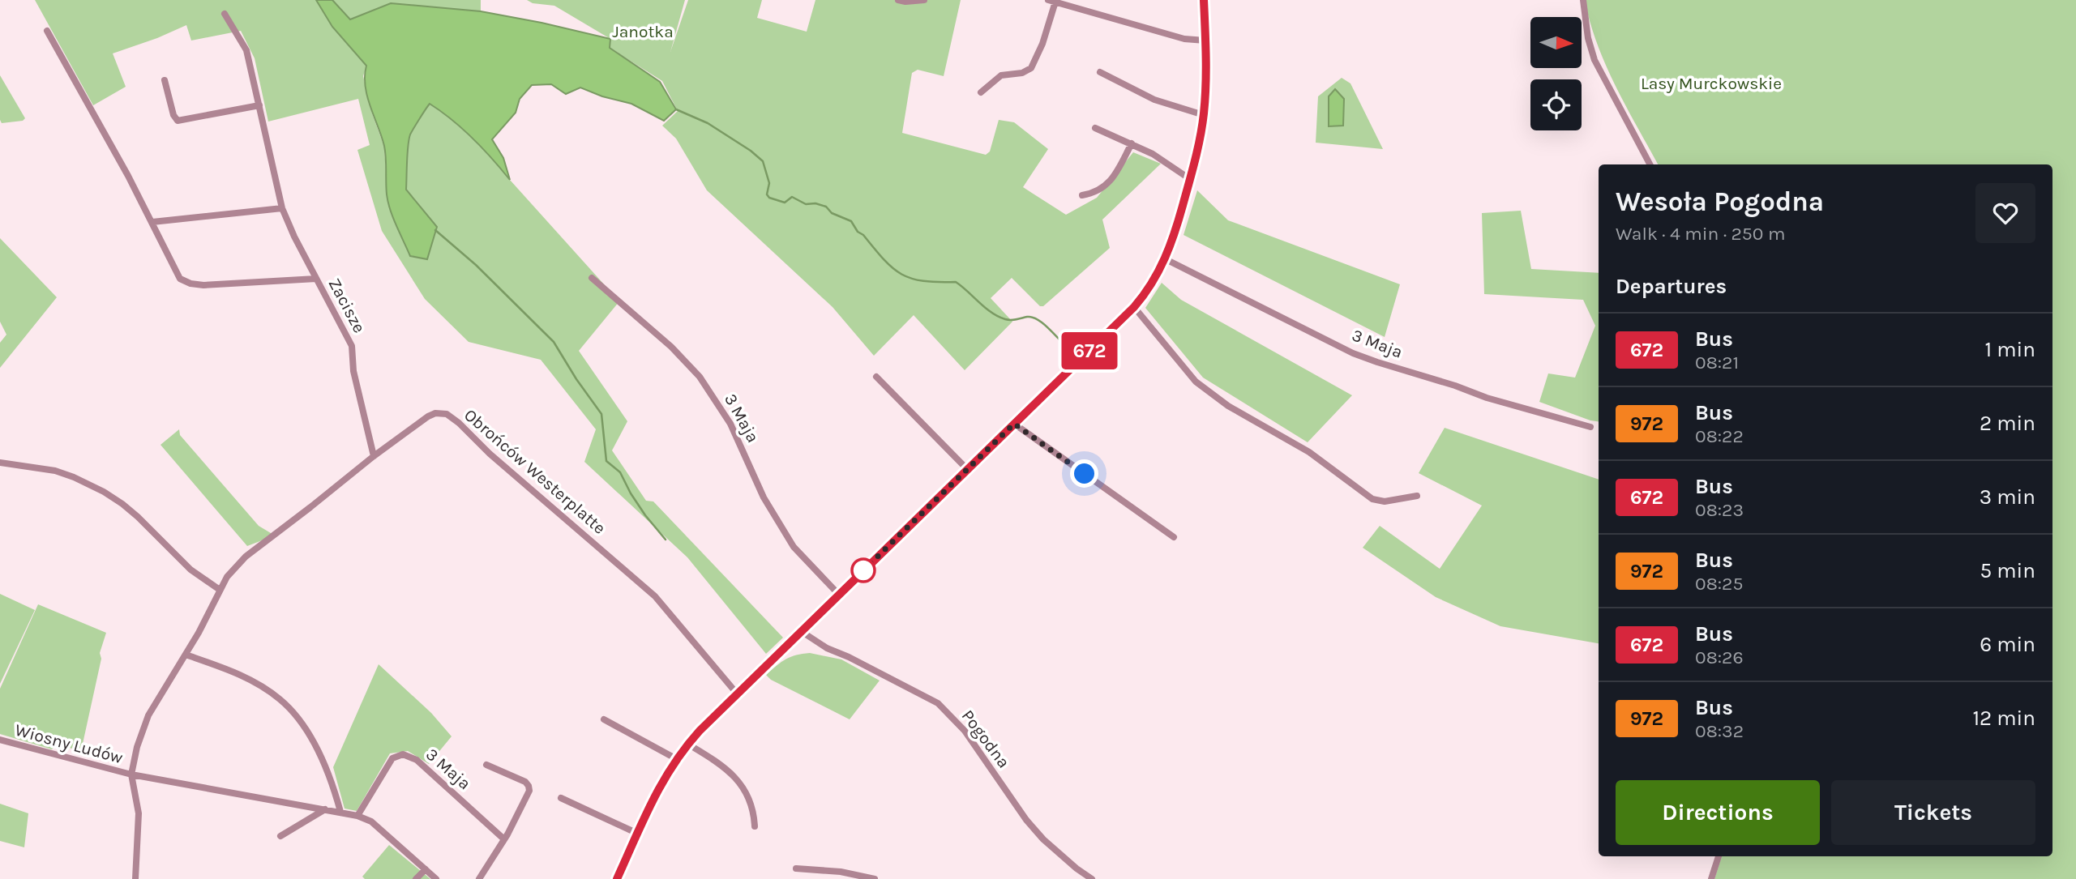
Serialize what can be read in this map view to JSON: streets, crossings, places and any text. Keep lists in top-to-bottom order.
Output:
{
  "streets": {
    "street": [
      "Zacisze",
      "3 Maja",
      "Obrońców Westerplatte",
      "Pogodna",
      "Wiosny Ludów"
    ]
  },
  "crossings": [
    ["Zacisze", "Obrońców Westerplatte"],
    ["Obrońców Westerplatte", "Wiosny Ludów"]
  ],
  "parks": ["Janotka", "Lasy Murckowskie"],
  "lines": ["bus line 672"],
  "north": "right",
  "page": {
    "on_map": "672",
    "heading": [
      ["Wesoła Pogodna", "Walk · 4 min · 250 m"],
      "Departures"
    ],
    "list": [
      {
        "mark": "672",
        "name": "Bus",
        "note": "08:21",
        "value": "1 min"
      },
      {
        "mark": "972",
        "name": "Bus",
        "note": "08:22",
        "value": "2 min"
      },
      {
        "mark": "672",
        "name": "Bus",
        "note": "08:23",
        "value": "3 min"
      },
      {
        "mark": "972",
        "name": "Bus",
        "note": "08:25",
        "value": "5 min"
      },
      {
        "mark": "672",
        "name": "Bus",
        "note": "08:26",
        "value": "6 min"
      },
      {
        "mark": "972",
        "name": "Bus",
        "note": "08:32",
        "value": "12 min"
      }
    ],
    "buttons": ["Directions", "Tickets"]
  }
}
